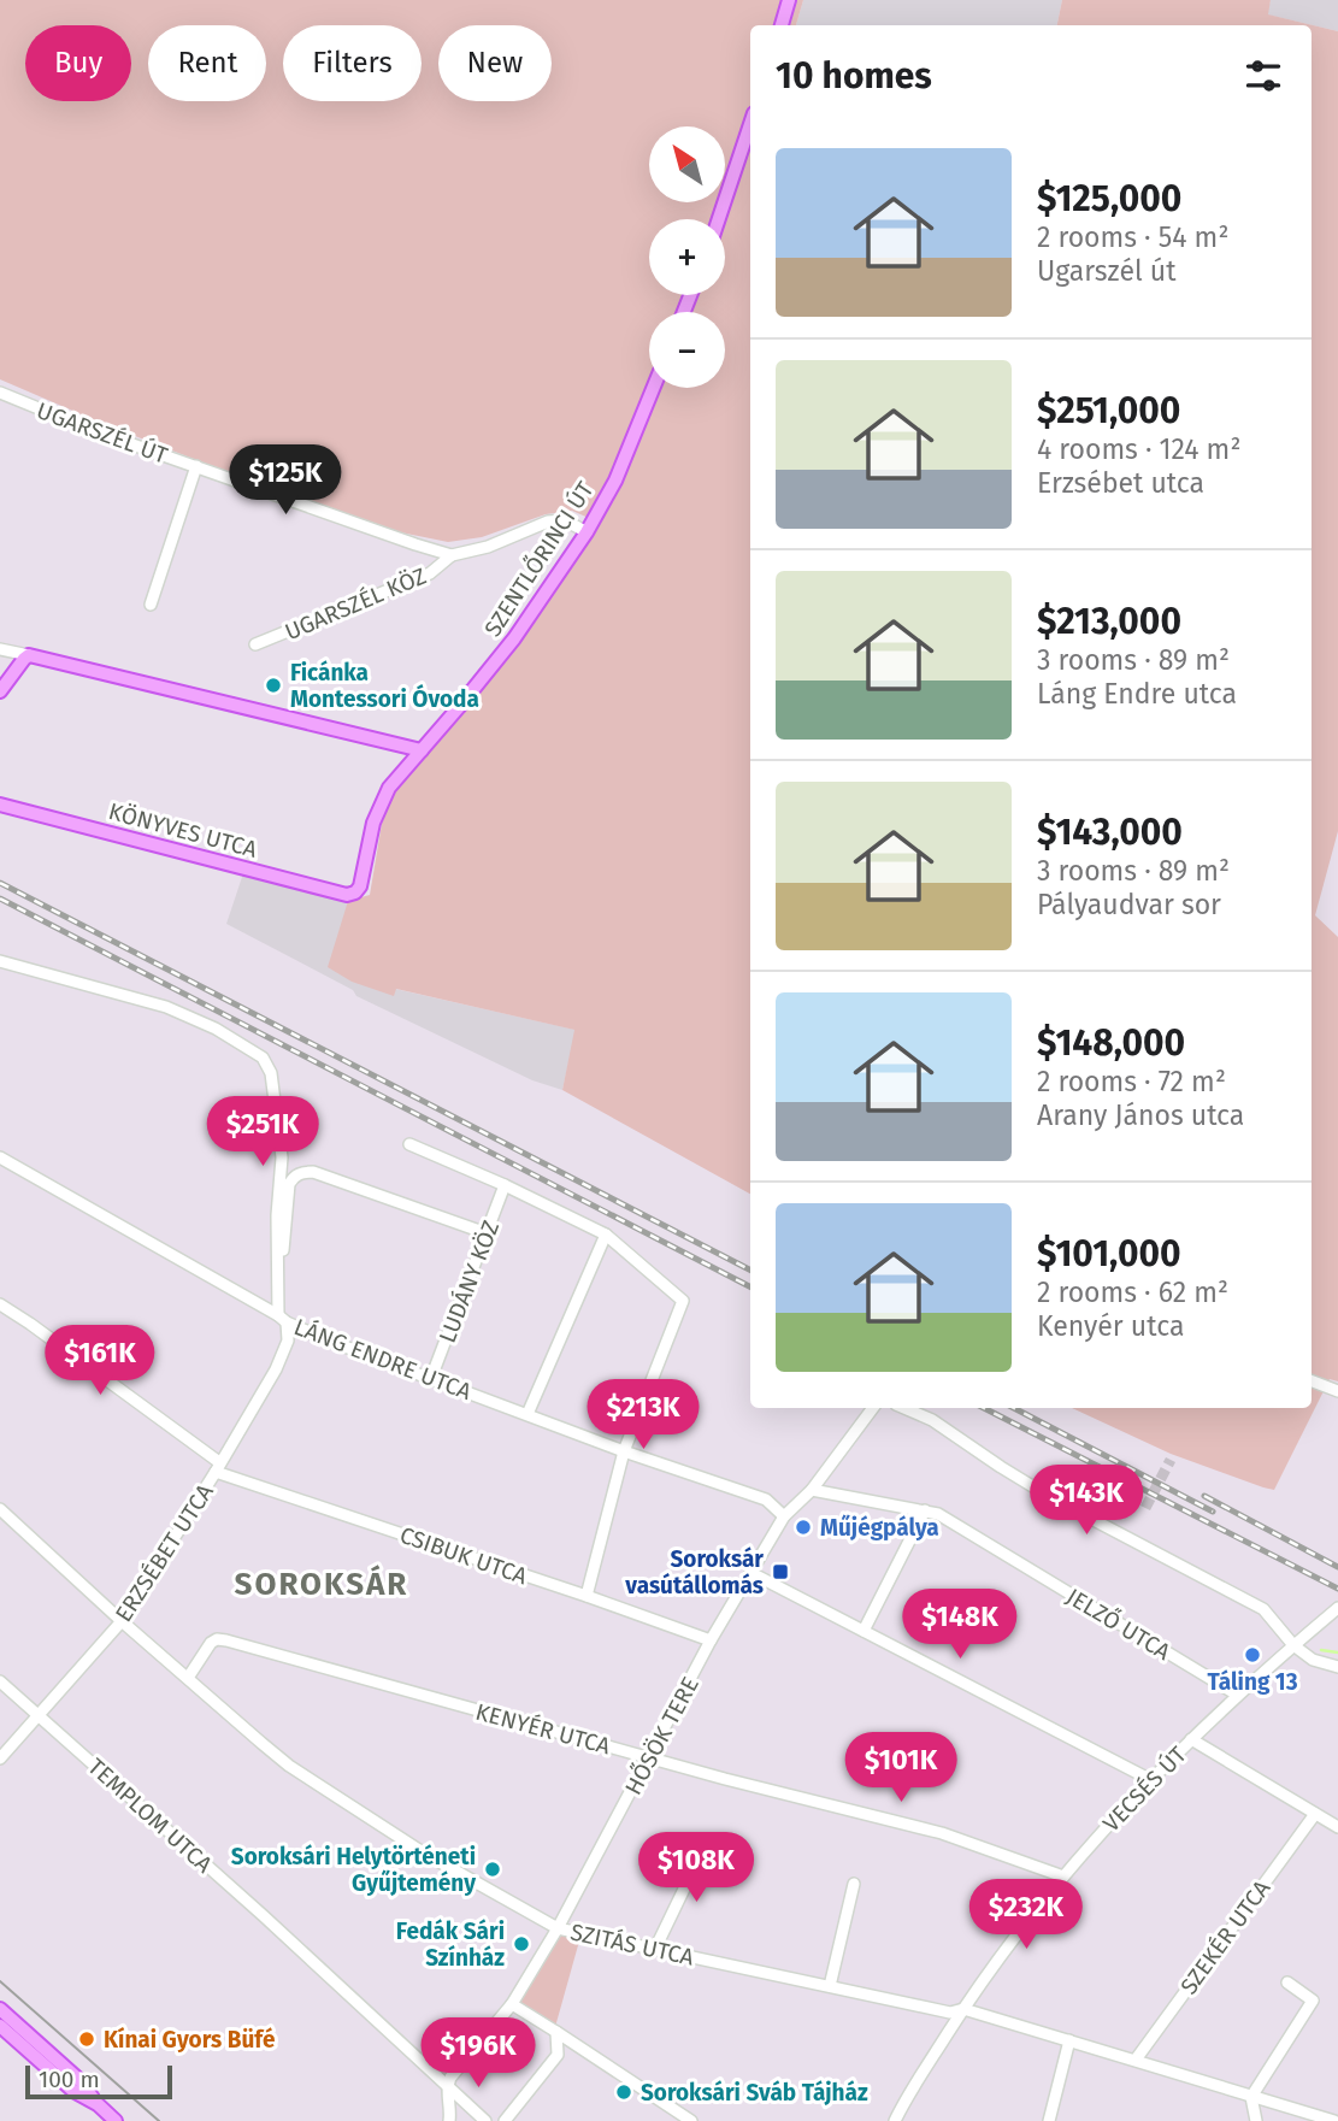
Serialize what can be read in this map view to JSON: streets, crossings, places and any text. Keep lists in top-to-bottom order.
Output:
{
  "streets": {
    "main road": ["SZENTLŐRINCI ÚT", "KÖNYVES UTCA"],
    "street": [
      "UGARSZÉL ÚT",
      "UGARSZÉL KÖZ",
      "LUDÁNY KÖZ",
      "LÁNG ENDRE UTCA",
      "ERZSÉBET UTCA",
      "CSIBUK UTCA",
      "JELZŐ UTCA",
      "KENYÉR UTCA",
      "HŐSÖK TERE",
      "VECSÉS ÚT",
      "TEMPLOM UTCA",
      "SZEKÉR UTCA",
      "SZITÁS UTCA"
    ]
  },
  "crossings": [
    ["UGARSZÉL ÚT", "UGARSZÉL KÖZ"],
    ["SZENTLŐRINCI ÚT", "KÖNYVES UTCA"],
    ["LUDÁNY KÖZ", "LÁNG ENDRE UTCA"],
    ["LÁNG ENDRE UTCA", "ERZSÉBET UTCA"],
    ["LÁNG ENDRE UTCA", "HŐSÖK TERE"],
    ["ERZSÉBET UTCA", "CSIBUK UTCA"],
    ["ERZSÉBET UTCA", "TEMPLOM UTCA"],
    ["ERZSÉBET UTCA", "SZITÁS UTCA"],
    ["CSIBUK UTCA", "HŐSÖK TERE"],
    ["JELZŐ UTCA", "HŐSÖK TERE"],
    ["JELZŐ UTCA", "VECSÉS ÚT"],
    ["KENYÉR UTCA", "HŐSÖK TERE"],
    ["KENYÉR UTCA", "VECSÉS ÚT"],
    ["KENYÉR UTCA", "SZITÁS UTCA"],
    ["HŐSÖK TERE", "TEMPLOM UTCA"],
    ["HŐSÖK TERE", "SZITÁS UTCA"],
    ["VECSÉS ÚT", "SZITÁS UTCA"],
    ["SZEKÉR UTCA", "SZITÁS UTCA"]
  ],
  "districts": ["SOROKSÁR"],
  "places": {
    "other": [
      "Ficánka Montessori Óvoda",
      "Műjégpálya",
      "Táling 13",
      "Soroksári Helytörténeti Gyűjtemény",
      "Fedák Sári Színház",
      "Kínai Gyors Büfé",
      "Soroksári Sváb Tájház"
    ],
    "transit": ["Soroksár vasútállomás"]
  },
  "scale_bar": "100 m",
  "north": "top left",
  "page": {
    "chip": [
      "Buy",
      "Rent",
      "Filters",
      "New"
    ],
    "heading": "10 homes",
    "map_buttons": ["+", "−"],
    "list": [
      {
        "name": "$125,000",
        "note": "2 rooms · 54 m² · Ugarszél út"
      },
      {
        "name": "$251,000",
        "note": "4 rooms · 124 m² · Erzsébet utca"
      },
      {
        "name": "$213,000",
        "note": "3 rooms · 89 m² · Láng Endre utca"
      },
      {
        "name": "$143,000",
        "note": "3 rooms · 89 m² · Pályaudvar sor"
      },
      {
        "name": "$148,000",
        "note": "2 rooms · 72 m² · Arany János utca"
      },
      {
        "name": "$101,000",
        "note": "2 rooms · 62 m² · Kenyér utca"
      }
    ],
    "price": [
      "$125K",
      "$251K",
      "$161K",
      "$213K",
      "$143K",
      "$148K",
      "$101K",
      "$108K",
      "$232K",
      "$196K"
    ],
    "scale": "100 m"
  }
}
